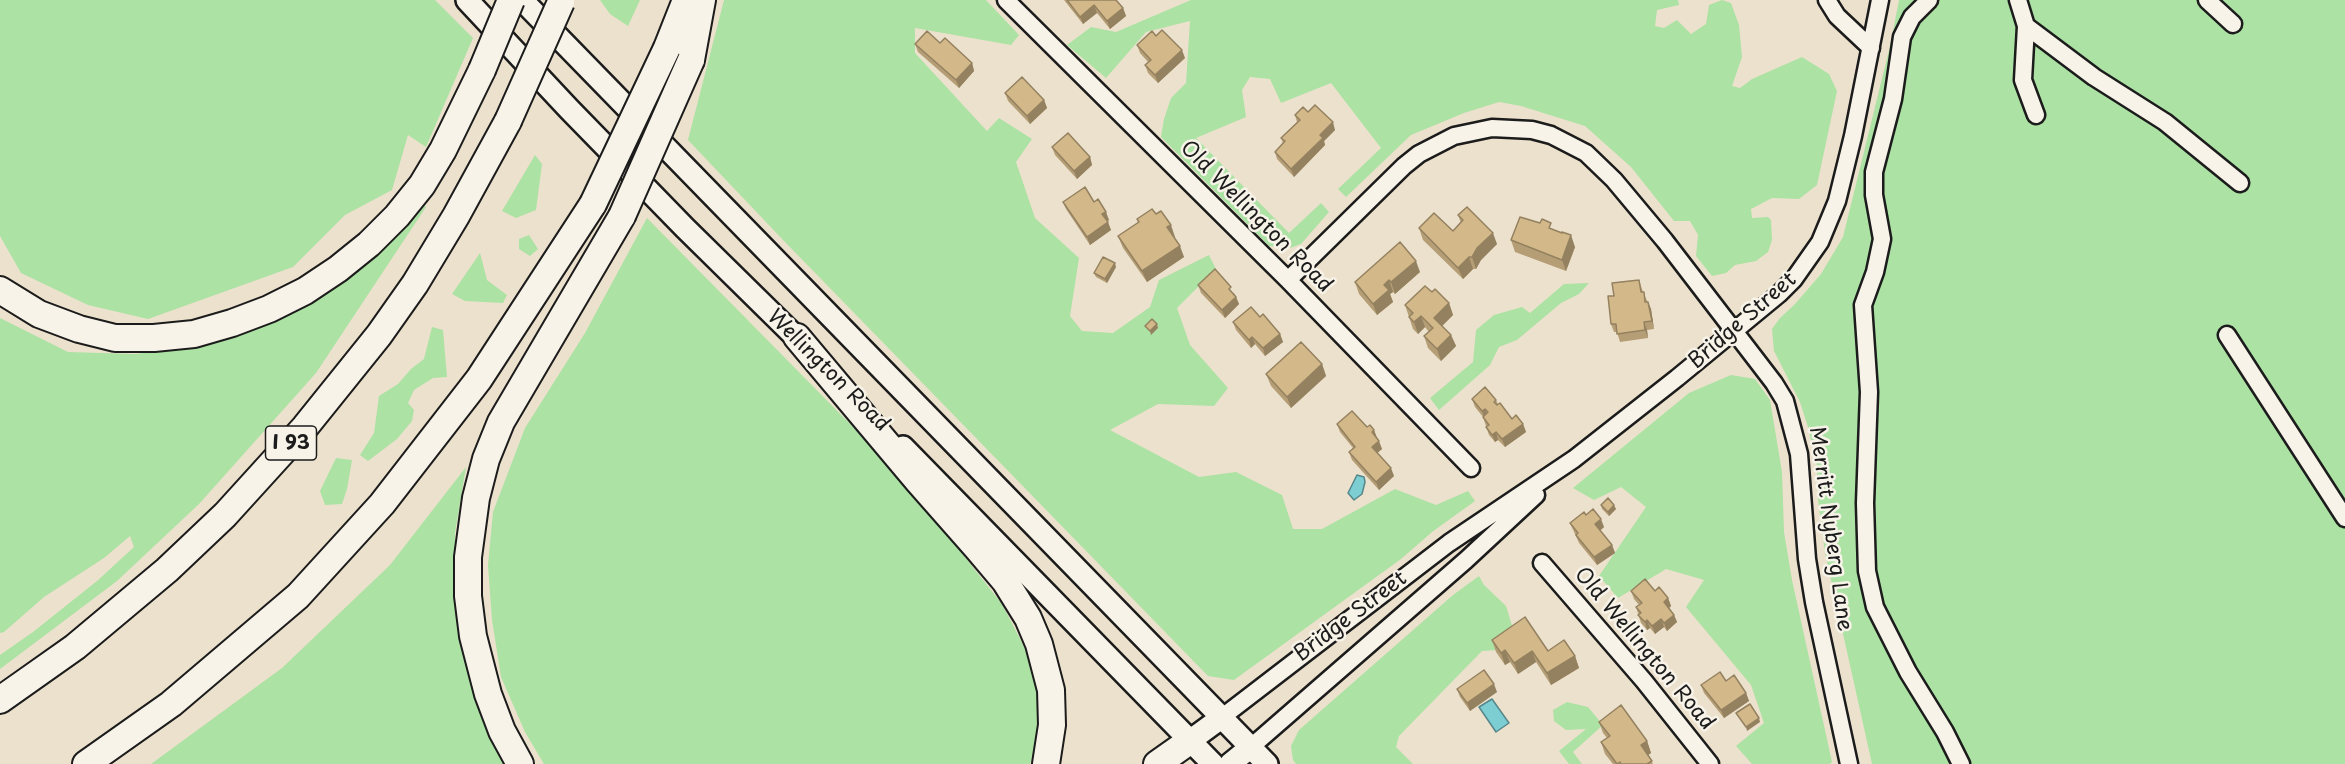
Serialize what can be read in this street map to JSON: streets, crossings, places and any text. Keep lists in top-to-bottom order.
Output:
{
  "streets": {
    "highway": ["I 93"],
    "main road": ["Bridge Street", "Wellington Road"],
    "street": ["Old Wellington Road", "Merritt Nyberg Lane"]
  },
  "crossings": [
    ["Old Wellington Road", "Merritt Nyberg Lane"],
    ["Bridge Street", "Wellington Road"],
    ["Bridge Street", "Merritt Nyberg Lane"]
  ]
}
